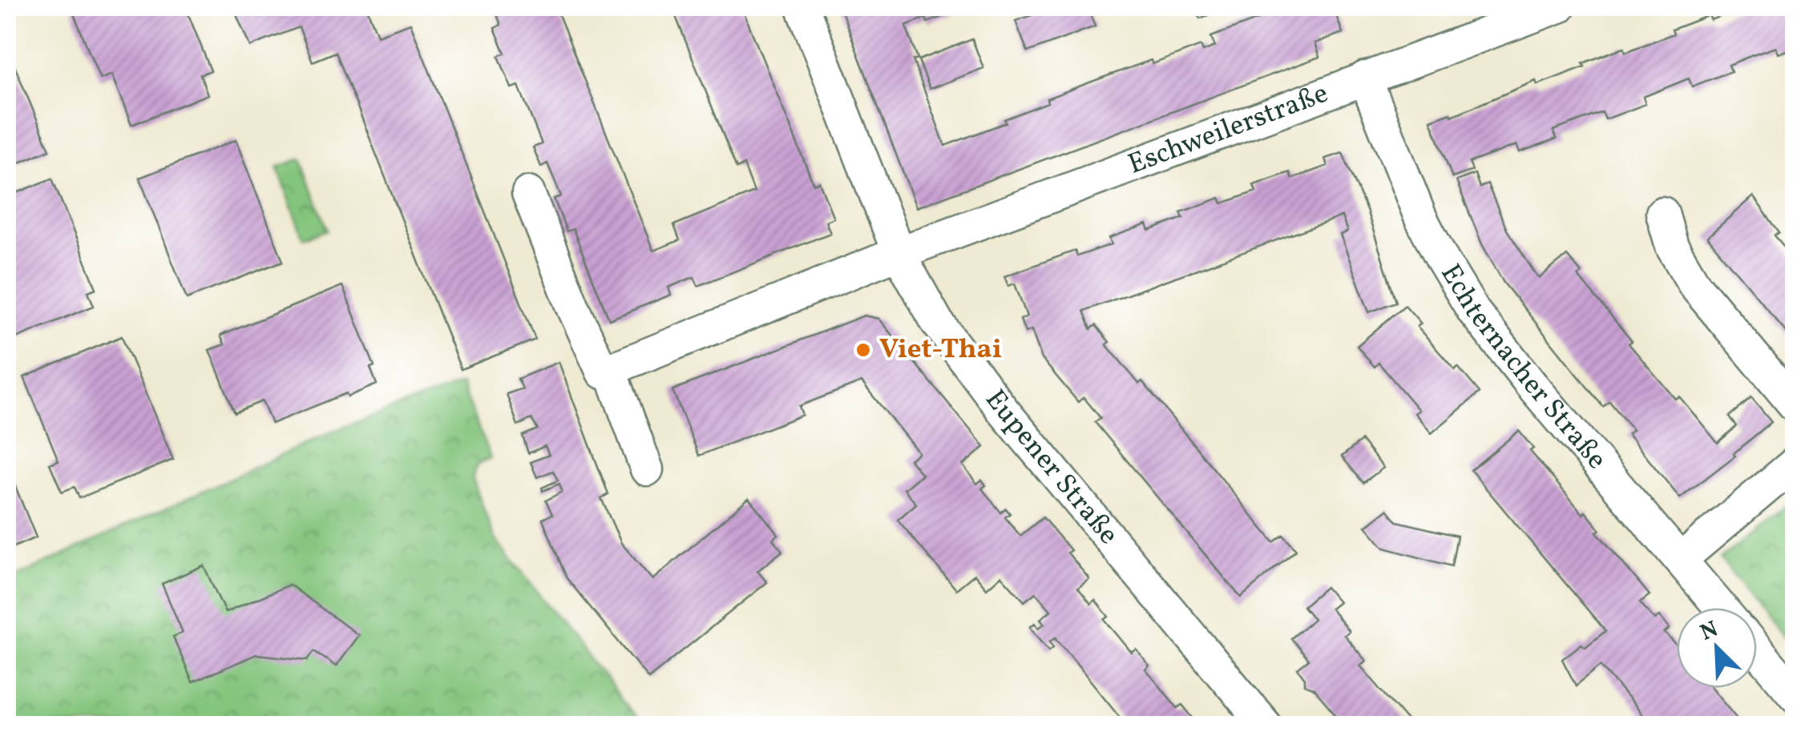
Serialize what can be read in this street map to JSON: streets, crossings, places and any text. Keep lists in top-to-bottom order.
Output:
{
  "streets": {
    "street": ["Eschweilerstraße", "Echternacher Straße", "Eupener Straße"]
  },
  "crossings": [
    ["Eschweilerstraße", "Echternacher Straße"],
    ["Eschweilerstraße", "Eupener Straße"]
  ],
  "places": ["Viet-Thai"],
  "north": "top left"
}
